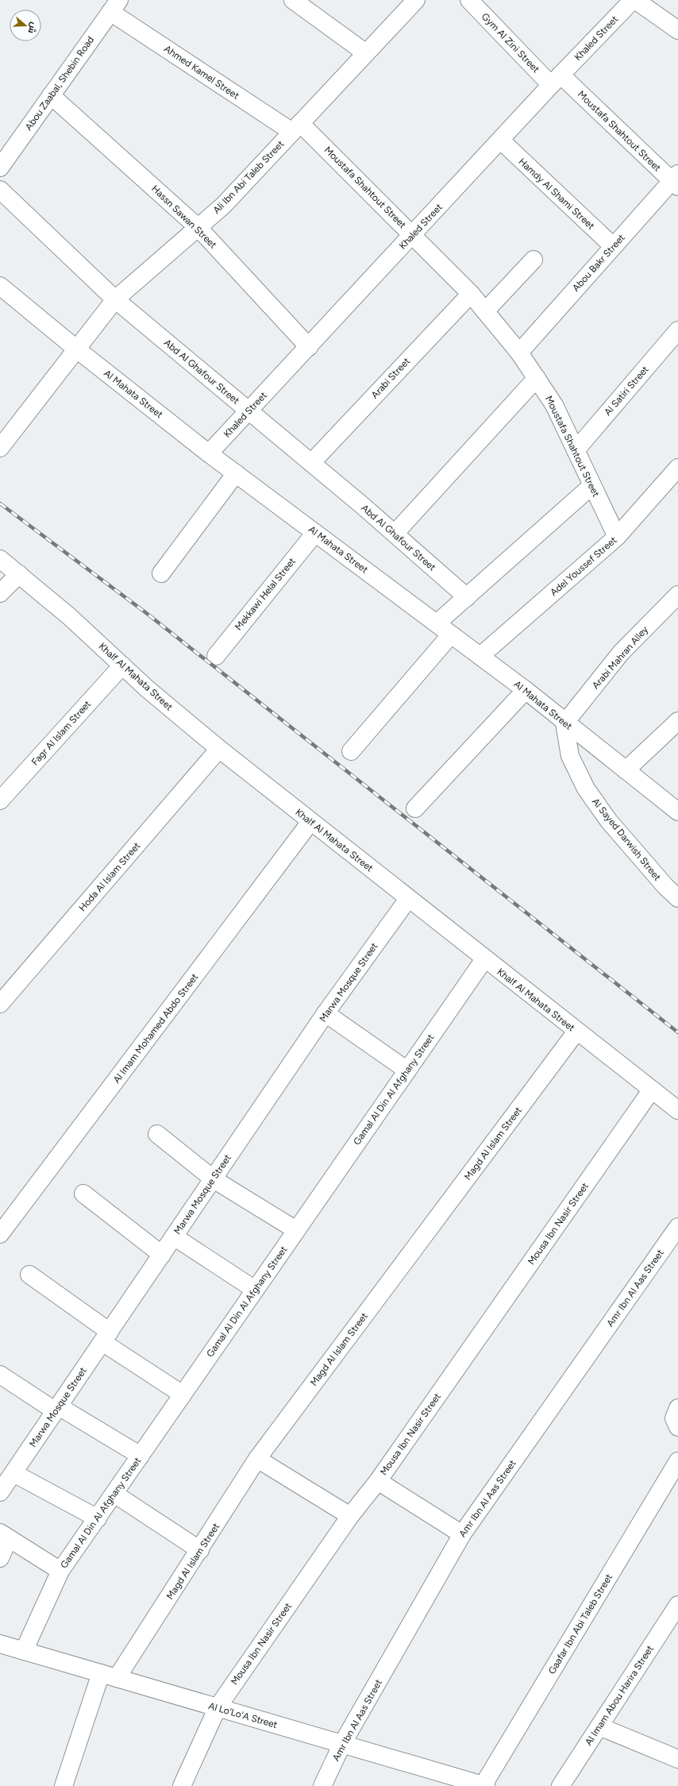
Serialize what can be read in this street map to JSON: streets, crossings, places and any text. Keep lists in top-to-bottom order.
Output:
{
  "streets": {
    "street": [
      "Khaled Street",
      "Gym Al Zini Street",
      "Ahmed Kamel Street",
      "Abou Zaabal, Shebin Road",
      "Moustafa Shahtout Street",
      "Ali Ibn Abi Taleb Street",
      "Hamdy Al Shami Street",
      "Hassn Sawan Street",
      "Abou Bakr Street",
      "Abd Al Ghafour Street",
      "Arabi Street",
      "Al Satiri Street",
      "Al Mahata Street",
      "Adel Youssef Street",
      "Mekkawi Helal Street",
      "Arabi Mahran Alley",
      "Khalf Al Mahata Street",
      "Fagr Al Islam Street",
      "Al Sayed Darwish Street",
      "Hoda Al Islam Street",
      "Marwa Mosque Street",
      "Al Imam Mohamed Abdo Street",
      "Gamal Al Din Al Afghany Street",
      "Magd Al Islam Street",
      "Mousa Ibn Nasir Street",
      "Amr Ibn Al Aas Street",
      "Gaafar Ibn Abi Taleb Street",
      "Al Imam Abou Harira Street",
      "Al Lo'Lo'A Street"
    ]
  },
  "crossings": [
    ["Khaled Street", "Gym Al Zini Street"],
    ["Khaled Street", "Moustafa Shahtout Street"],
    ["Khaled Street", "Hamdy Al Shami Street"],
    ["Khaled Street", "Hassn Sawan Street"],
    ["Khaled Street", "Abd Al Ghafour Street"],
    ["Khaled Street", "Al Mahata Street"],
    ["Gym Al Zini Street", "Moustafa Shahtout Street"],
    ["Ahmed Kamel Street", "Abou Zaabal, Shebin Road"],
    ["Ahmed Kamel Street", "Moustafa Shahtout Street"],
    ["Ahmed Kamel Street", "Ali Ibn Abi Taleb Street"],
    ["Abou Zaabal, Shebin Road", "Hassn Sawan Street"],
    ["Moustafa Shahtout Street", "Ali Ibn Abi Taleb Street"],
    ["Moustafa Shahtout Street", "Abou Bakr Street"],
    ["Moustafa Shahtout Street", "Arabi Street"],
    ["Moustafa Shahtout Street", "Al Satiri Street"],
    ["Moustafa Shahtout Street", "Adel Youssef Street"],
    ["Ali Ibn Abi Taleb Street", "Hassn Sawan Street"],
    ["Ali Ibn Abi Taleb Street", "Abd Al Ghafour Street"],
    ["Ali Ibn Abi Taleb Street", "Al Mahata Street"],
    ["Hamdy Al Shami Street", "Abou Bakr Street"],
    ["Abd Al Ghafour Street", "Arabi Street"],
    ["Al Mahata Street", "Adel Youssef Street"],
    ["Al Mahata Street", "Mekkawi Helal Street"],
    ["Al Mahata Street", "Arabi Mahran Alley"],
    ["Al Mahata Street", "Al Sayed Darwish Street"],
    ["Arabi Mahran Alley", "Al Sayed Darwish Street"],
    ["Khalf Al Mahata Street", "Fagr Al Islam Street"],
    ["Khalf Al Mahata Street", "Hoda Al Islam Street"],
    ["Khalf Al Mahata Street", "Marwa Mosque Street"],
    ["Khalf Al Mahata Street", "Al Imam Mohamed Abdo Street"],
    ["Khalf Al Mahata Street", "Gamal Al Din Al Afghany Street"],
    ["Khalf Al Mahata Street", "Magd Al Islam Street"],
    ["Khalf Al Mahata Street", "Mousa Ibn Nasir Street"],
    ["Gamal Al Din Al Afghany Street", "Al Lo'Lo'A Street"],
    ["Magd Al Islam Street", "Al Lo'Lo'A Street"],
    ["Mousa Ibn Nasir Street", "Al Lo'Lo'A Street"],
    ["Amr Ibn Al Aas Street", "Al Lo'Lo'A Street"],
    ["Gaafar Ibn Abi Taleb Street", "Al Lo'Lo'A Street"]
  ],
  "north": "right"
}
